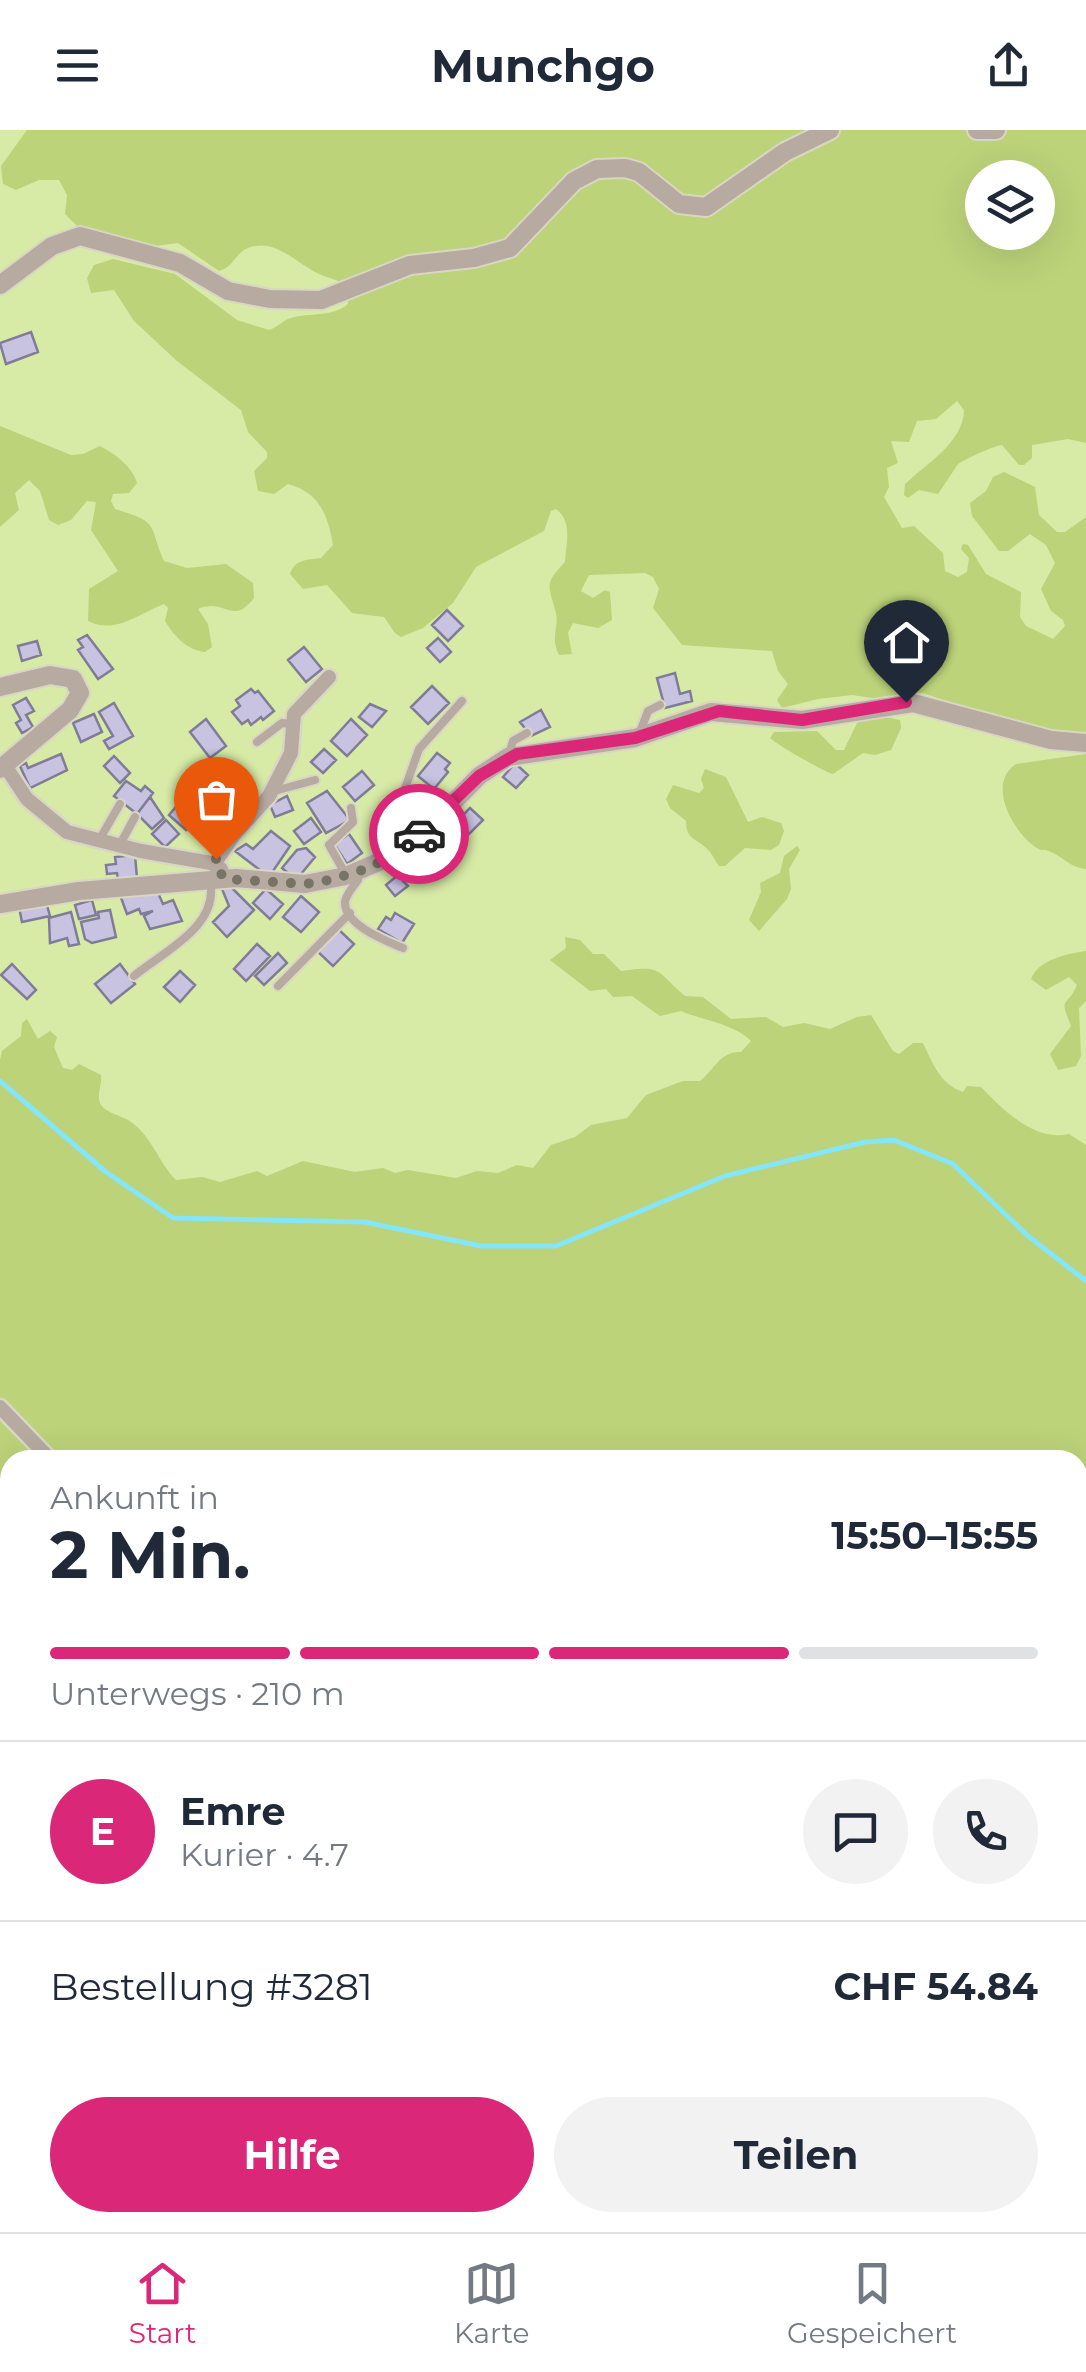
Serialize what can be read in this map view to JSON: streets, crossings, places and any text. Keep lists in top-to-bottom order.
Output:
{
  "page": {
    "header": "Munchgo",
    "heading": ["2 Min.", "Ankunft in", "15:50–15:55"],
    "panel": [
      "Emre",
      "Kurier · 4.7",
      "Bestellung #3281",
      "CHF 54.84"
    ],
    "bar": "Unterwegs · 210 m",
    "round": "E",
    "buttons": ["Hilfe", "Teilen"],
    "tabs": ["Start", "Karte", "Gespeichert"]
  }
}
